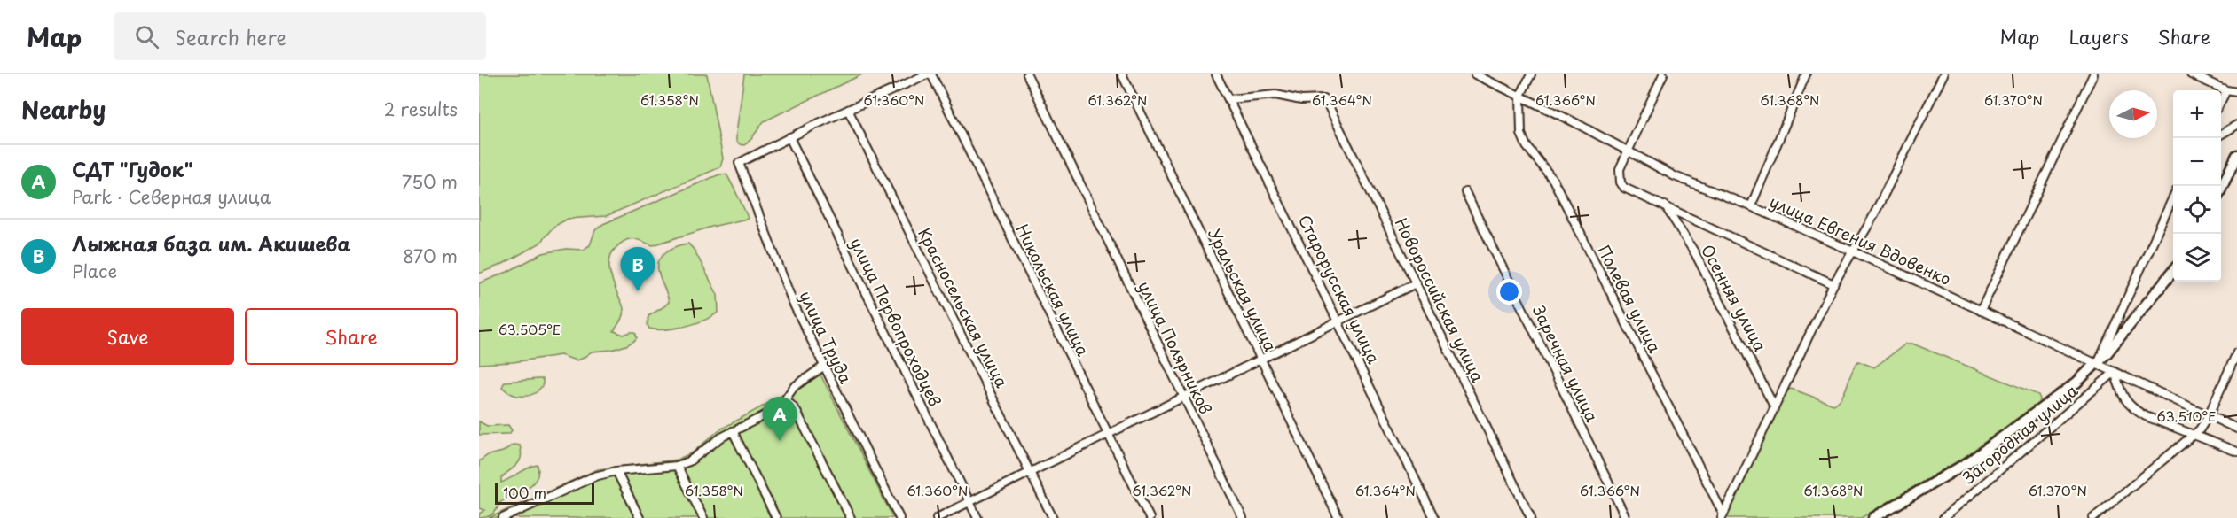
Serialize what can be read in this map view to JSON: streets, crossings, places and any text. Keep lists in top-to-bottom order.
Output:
{
  "streets": {
    "street": [
      "улица Евгения Вдовенко",
      "Старорусская улица",
      "Никольская улица",
      "Уральская улица",
      "Осенняя улица",
      "Полевая улица",
      "Новороссийская улица",
      "Красносельская улица",
      "улица Первопроходцев",
      "улица Труда",
      "улица Полярников",
      "Заречная улица",
      "Загородная улица"
    ]
  },
  "crossings": [
    ["улица Евгения Вдовенко", "Полевая улица"],
    ["улица Евгения Вдовенко", "Загородная улица"],
    ["Старорусская улица", "Новороссийская улица"],
    ["улица Первопроходцев", "улица Труда"]
  ],
  "scale_bar": "100 m",
  "north": "right",
  "page": {
    "header": "Map",
    "search": "Search here",
    "nav": ["Map", "Layers", "Share"],
    "heading": ["Nearby", "2 results"],
    "map_buttons": ["+", "−"],
    "list": [
      {
        "mark": "A",
        "name": "СДТ \"Гудок\"",
        "note": "Park · Северная улица",
        "value": "750 m"
      },
      {
        "mark": "B",
        "name": "Лыжная база им. Акишева",
        "note": "Place",
        "value": "870 m"
      }
    ],
    "pins": ["B", "A"],
    "buttons": ["Save", "Share"],
    "scale": "100 m"
  },
  "coordinates": [
    "61.358°N",
    "61.360°N",
    "61.362°N",
    "61.364°N",
    "61.366°N",
    "61.368°N",
    "61.370°N",
    "63.505°E",
    "63.510°E"
  ]
}
